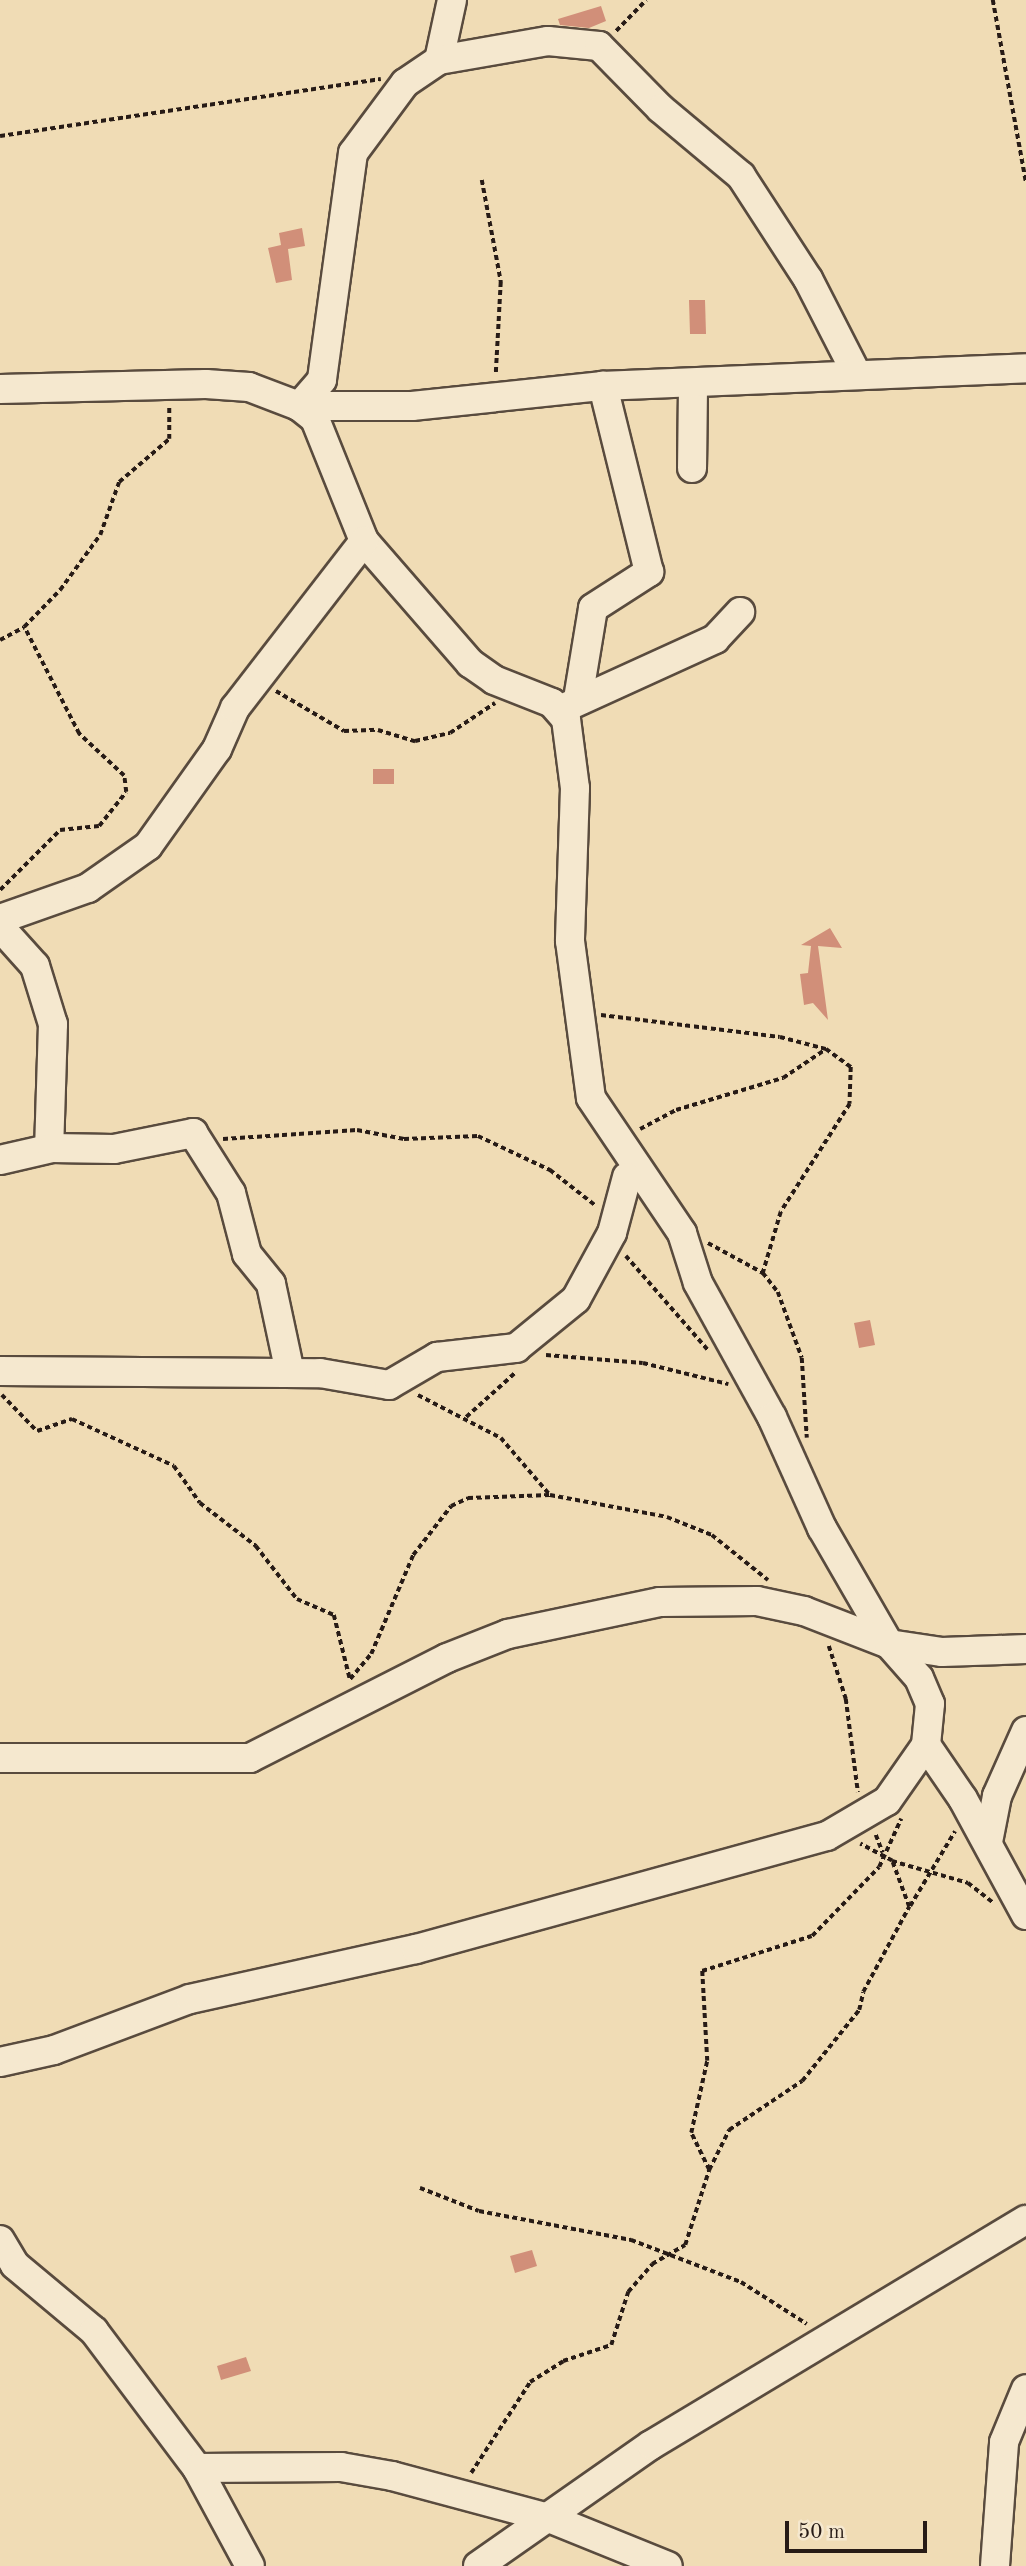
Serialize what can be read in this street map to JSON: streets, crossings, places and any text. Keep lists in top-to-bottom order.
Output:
{
  "scale_bar": "50 m"
}
